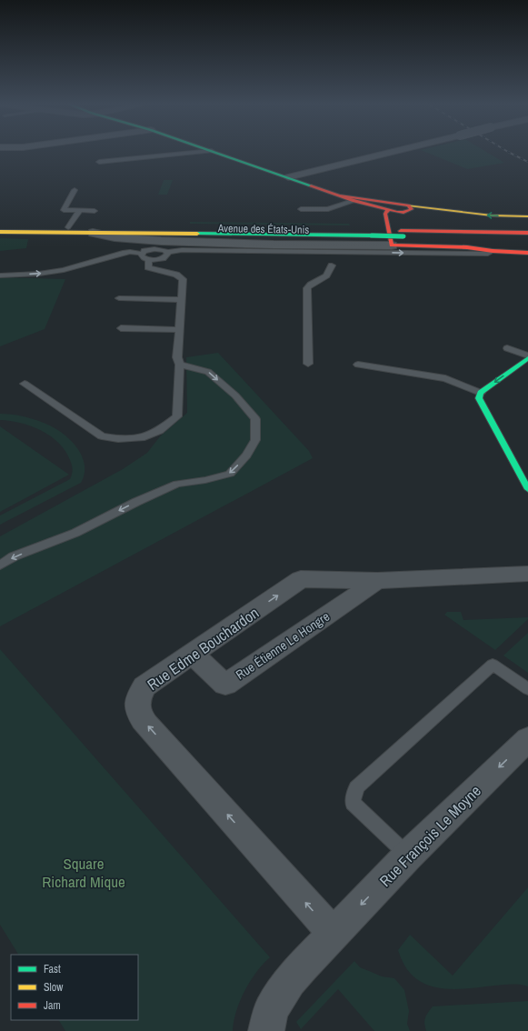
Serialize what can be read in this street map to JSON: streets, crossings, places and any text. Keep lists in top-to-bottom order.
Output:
{
  "streets": {
    "main road": ["Avenue des États-Unis"],
    "street": ["Rue Étienne Le Hongre", "Rue Edme Bouchardon", "Rue François Le Moyne"]
  },
  "crossings": [
    ["Rue Étienne Le Hongre", "Rue Edme Bouchardon"],
    ["Rue Edme Bouchardon", "Rue François Le Moyne"]
  ],
  "one_way": ["Rue François Le Moyne"],
  "parks": ["Square Richard Mique"],
  "legend": ["Fast", "Slow", "Jam"]
}
